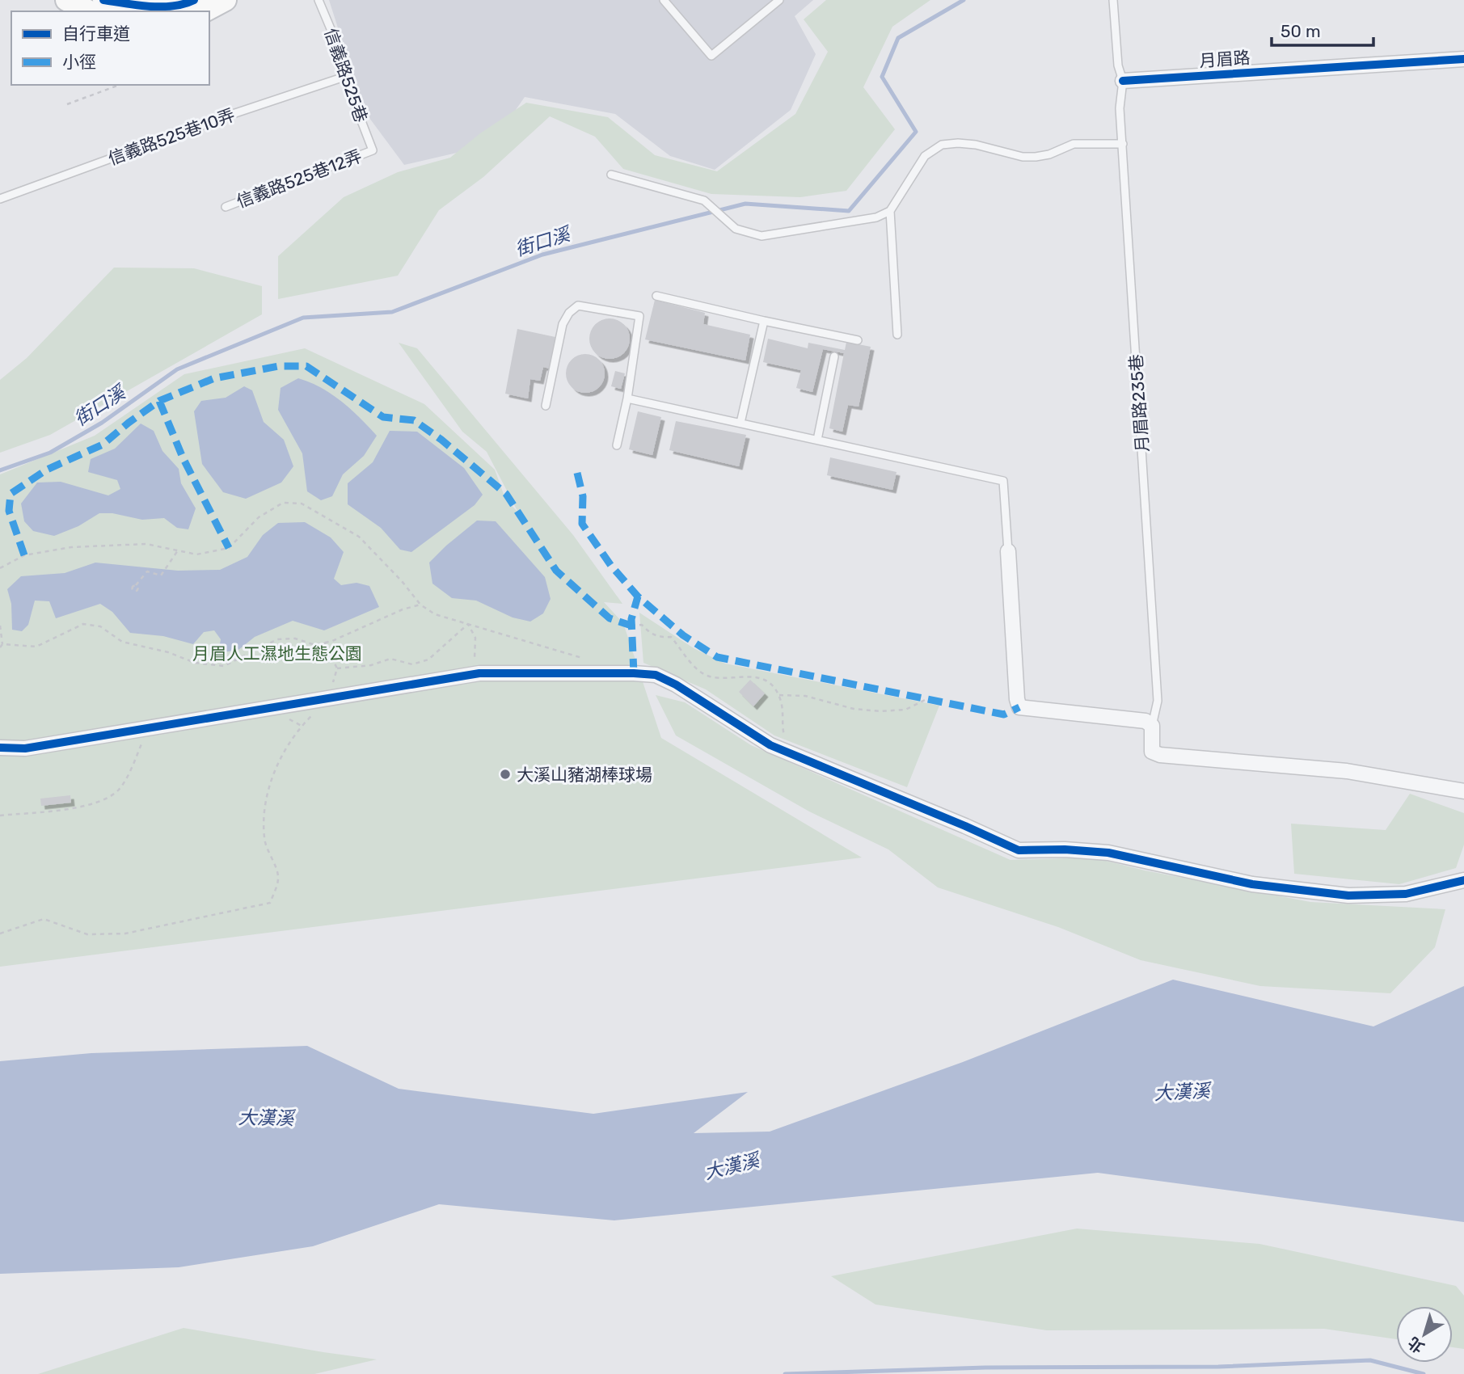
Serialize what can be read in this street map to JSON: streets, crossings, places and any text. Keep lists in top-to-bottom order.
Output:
{
  "streets": {
    "street": ["月眉路"],
    "lane": [
      "信義路525巷",
      "信義路525巷10弄",
      "信義路525巷12弄",
      "月眉路235巷"
    ]
  },
  "crossings": [
    ["月眉路", "月眉路235巷"],
    ["信義路525巷", "信義路525巷10弄"],
    ["信義路525巷", "信義路525巷12弄"]
  ],
  "water": ["街口溪", "大漢溪"],
  "parks": ["月眉人工濕地生態公園"],
  "places": ["大溪山豬湖棒球場"],
  "legend": ["自行車道", "小徑"],
  "scale_bar": "50 m",
  "north": "bottom left"
}
